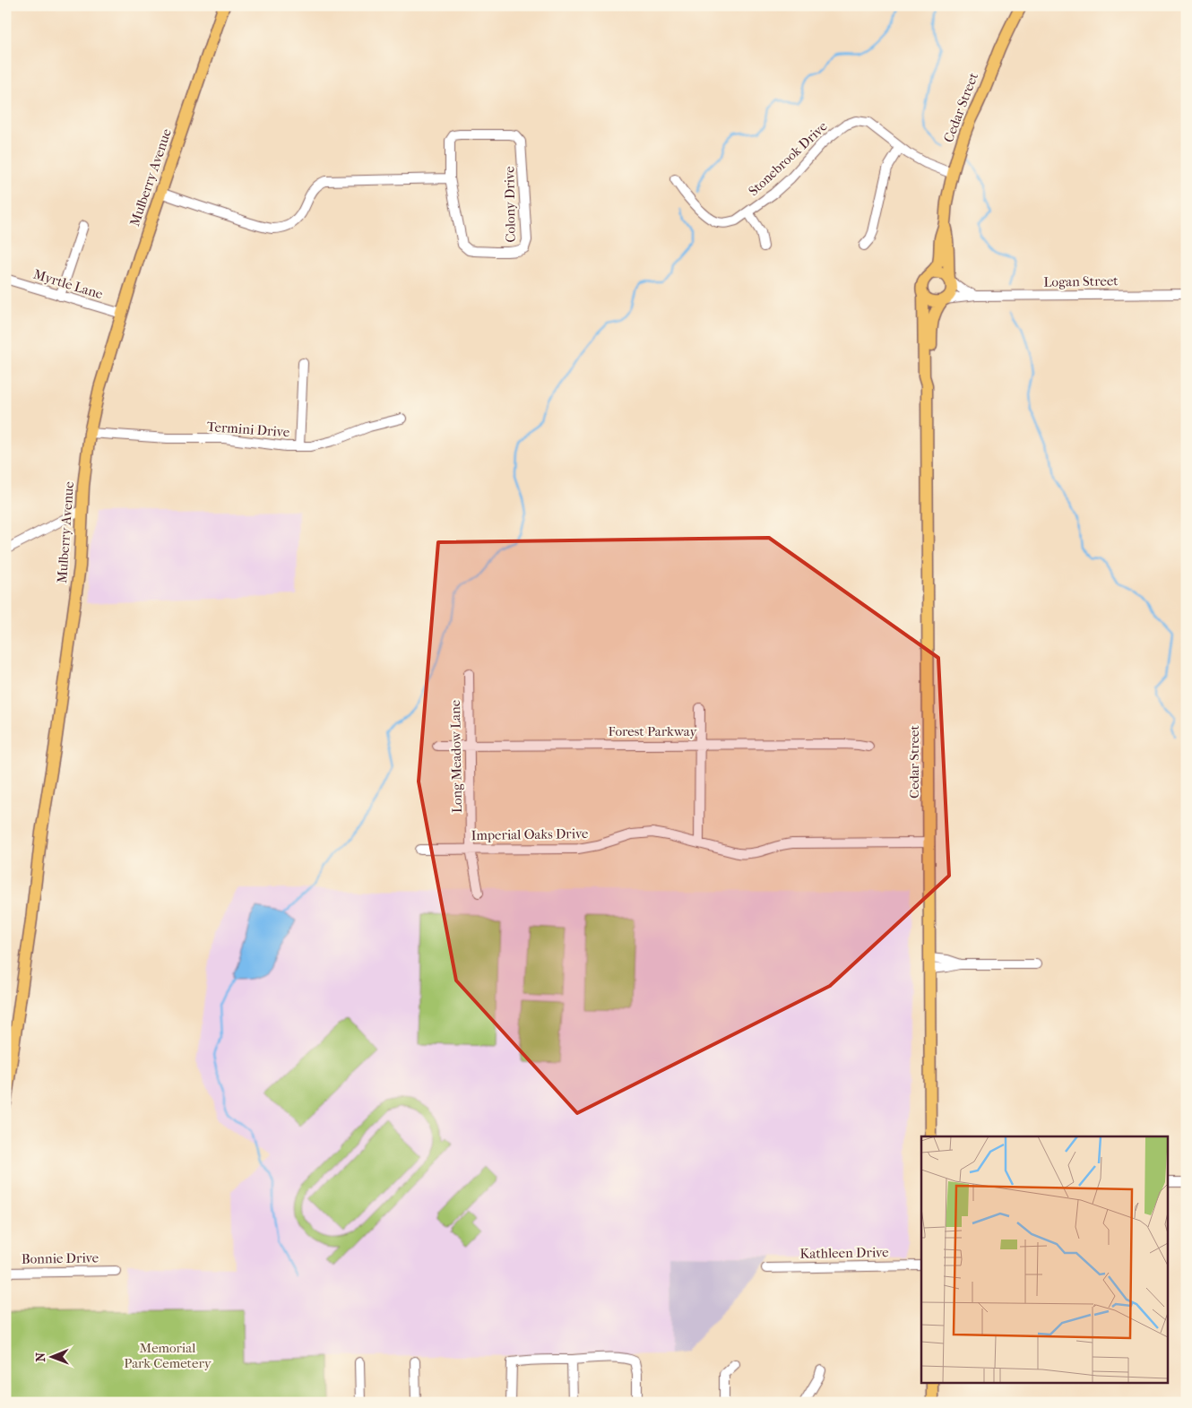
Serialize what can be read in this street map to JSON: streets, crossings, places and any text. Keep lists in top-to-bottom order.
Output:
{
  "streets": {
    "main road": ["Cedar Street", "Mulberry Avenue"],
    "street": [
      "Stonebrook Drive",
      "Colony Drive",
      "Logan Street",
      "Myrtle Lane",
      "Termini Drive",
      "Forest Parkway",
      "Long Meadow Lane",
      "Imperial Oaks Drive",
      "Kathleen Drive",
      "Bonnie Drive"
    ]
  },
  "crossings": [
    ["Cedar Street", "Stonebrook Drive"],
    ["Cedar Street", "Logan Street"],
    ["Cedar Street", "Imperial Oaks Drive"],
    ["Mulberry Avenue", "Myrtle Lane"],
    ["Mulberry Avenue", "Termini Drive"],
    ["Forest Parkway", "Long Meadow Lane"],
    ["Long Meadow Lane", "Imperial Oaks Drive"]
  ],
  "parks": ["Memorial Park Cemetery"],
  "north": "left"
}
